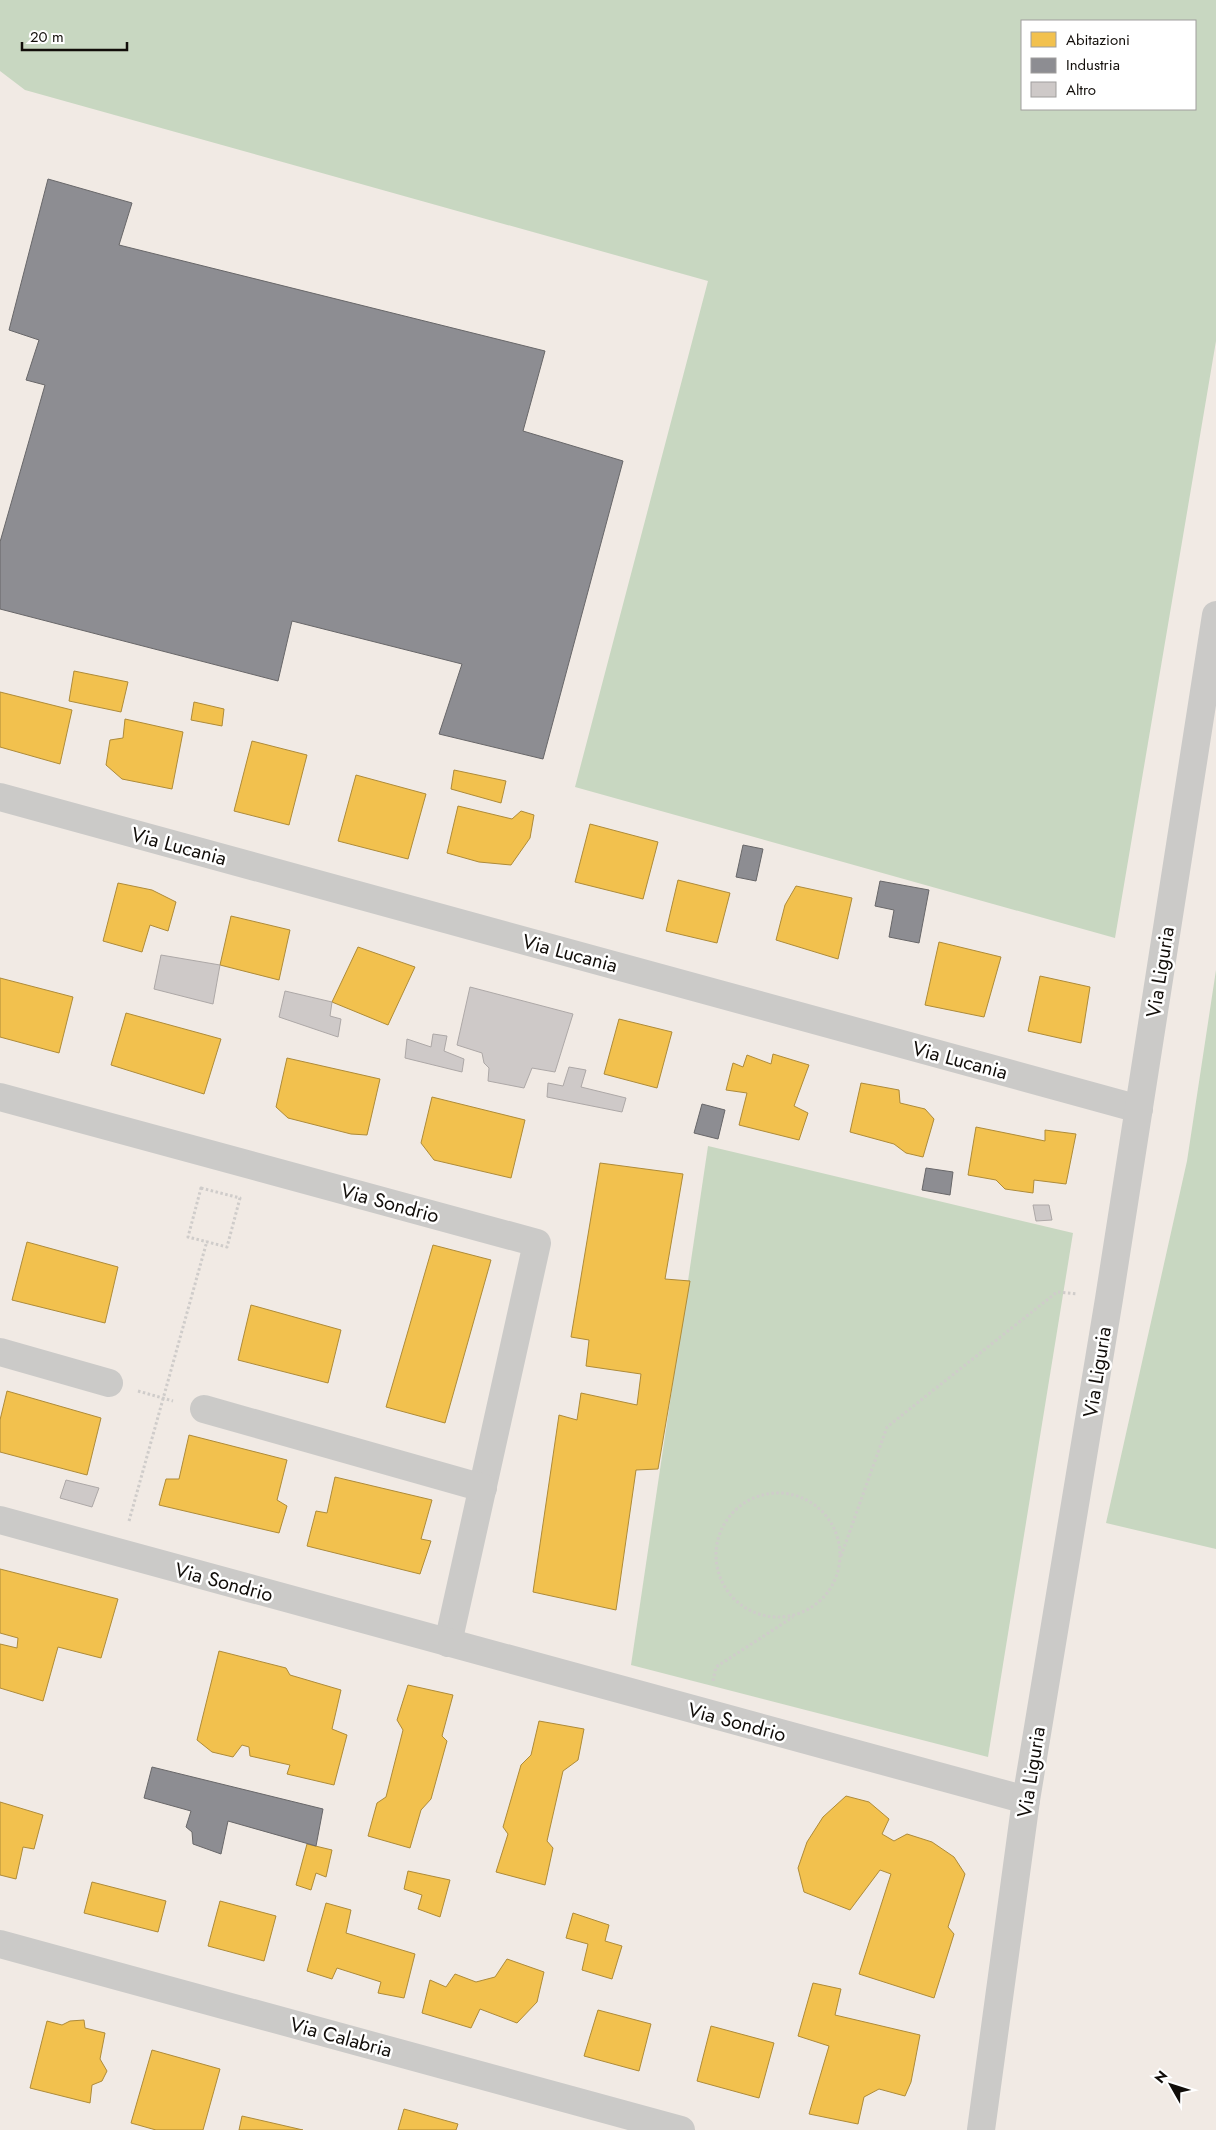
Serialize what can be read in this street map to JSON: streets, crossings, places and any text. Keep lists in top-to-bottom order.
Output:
{
  "streets": {
    "street": [
      "Via Lucania",
      "Via Liguria",
      "Via Sondrio",
      "Via Calabria"
    ]
  },
  "crossings": [
    ["Via Lucania", "Via Liguria"],
    ["Via Liguria", "Via Sondrio"]
  ],
  "legend": ["Abitazioni", "Industria", "Altro"],
  "scale_bar": "20 m",
  "north": "top left"
}
